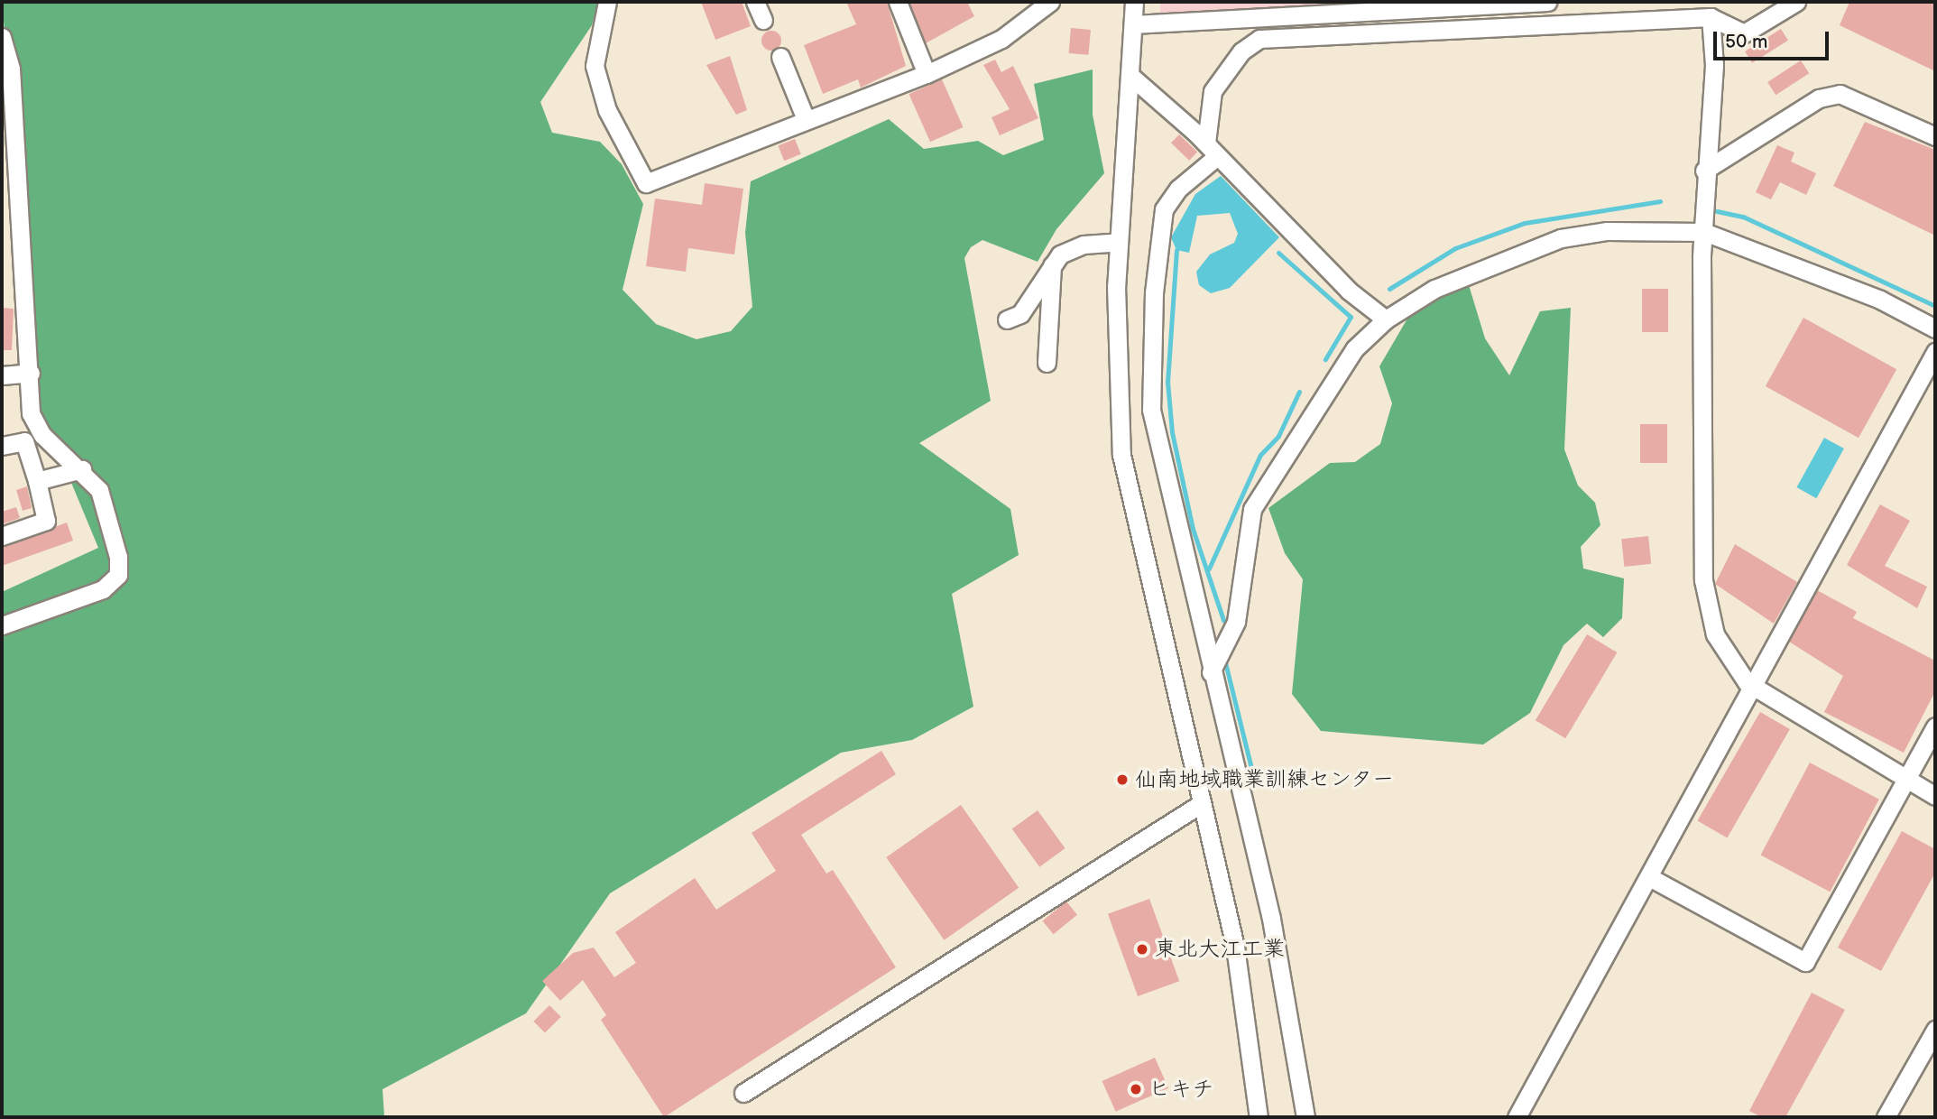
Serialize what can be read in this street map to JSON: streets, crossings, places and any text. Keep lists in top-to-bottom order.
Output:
{
  "places": ["仙南地域職業訓練センター", "東北大江工業", "ヒキチ"],
  "scale_bar": "50 m"
}
